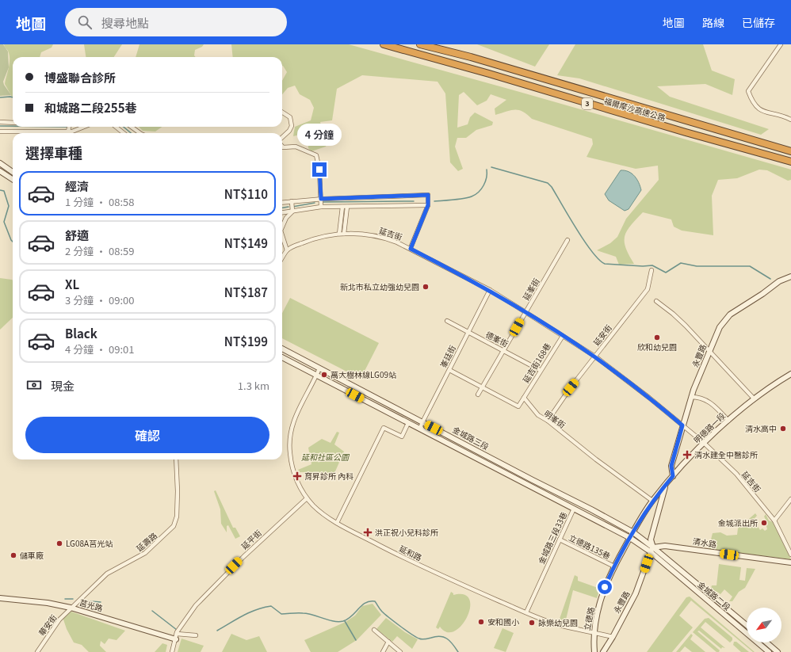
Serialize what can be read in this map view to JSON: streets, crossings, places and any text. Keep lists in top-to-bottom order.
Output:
{
  "streets": {
    "highway": ["3", "福爾摩沙高速公路"],
    "main road": [
      "永豐路",
      "明德路一段",
      "金城路三段",
      "清水路",
      "金城路二段",
      "莒光路",
      "立德路"
    ],
    "street": [
      "延吉街",
      "延峯街",
      "延安街",
      "德峯街",
      "峯廷街",
      "延吉街168巷",
      "明峯街",
      "金城路三段33巷",
      "延平街",
      "延壽路",
      "立德路135巷",
      "延和路",
      "華安街"
    ]
  },
  "crossings": [
    ["延吉街", "延峯街"],
    ["延吉街", "延安街"],
    ["延吉街", "永豐路"],
    ["延吉街", "峯廷街"],
    ["延吉街", "延吉街168巷"],
    ["延吉街", "明德路一段"],
    ["延峯街", "德峯街"],
    ["延安街", "明峯街"],
    ["德峯街", "峯廷街"],
    ["德峯街", "延吉街168巷"],
    ["永豐路", "明德路一段"],
    ["永豐路", "金城路三段"],
    ["永豐路", "清水路"],
    ["永豐路", "延和路"],
    ["永豐路", "金城路二段"],
    ["峯廷街", "金城路三段"],
    ["延吉街168巷", "明峯街"],
    ["明峯街", "明德路一段"],
    ["明德路一段", "金城路三段"],
    ["明德路一段", "立德路"],
    ["金城路三段", "金城路三段33巷"],
    ["金城路三段", "清水路"],
    ["金城路三段", "延和路"],
    ["金城路三段", "金城路二段"],
    ["金城路三段", "立德路"],
    ["金城路三段33巷", "立德路135巷"],
    ["金城路三段33巷", "延和路"],
    ["延平街", "延和路"],
    ["延平街", "莒光路"],
    ["延壽路", "莒光路"],
    ["延壽路", "華安街"],
    ["清水路", "金城路二段"],
    ["立德路135巷", "立德路"],
    ["延和路", "立德路"],
    ["莒光路", "華安街"]
  ],
  "parks": ["延和社區公園"],
  "places": {
    "other": [
      "新北市私立幼強幼兒園",
      "欣和幼兒園",
      "萬大樹林線LG09站",
      "清水高中",
      "金城派出所",
      "LG08A莒光站",
      "儲車廠",
      "安和國小",
      "詠樂幼兒園"
    ],
    "health": ["清水建全中醫診所", "育昇診所 內科", "洪正祝小兒科診所"]
  },
  "north": "bottom left",
  "page": {
    "header": "地圖",
    "search": "搜尋地點",
    "nav": ["地圖", "路線", "已儲存"],
    "banner": ["博盛聯合診所", "和城路二段255巷"],
    "bubble": "4 分鐘",
    "heading": "選擇車種",
    "list": [
      {
        "name": "經濟",
        "note": "1 分鐘 · 08:58",
        "value": "NT$110"
      },
      {
        "name": "舒適",
        "note": "2 分鐘 · 08:59",
        "value": "NT$149"
      },
      {
        "name": "XL",
        "note": "3 分鐘 · 09:00",
        "value": "NT$187"
      },
      {
        "name": "Black",
        "note": "4 分鐘 · 09:01",
        "value": "NT$199"
      }
    ],
    "pay": ["現金", "1.3 km"],
    "buttons": "確認"
  }
}
